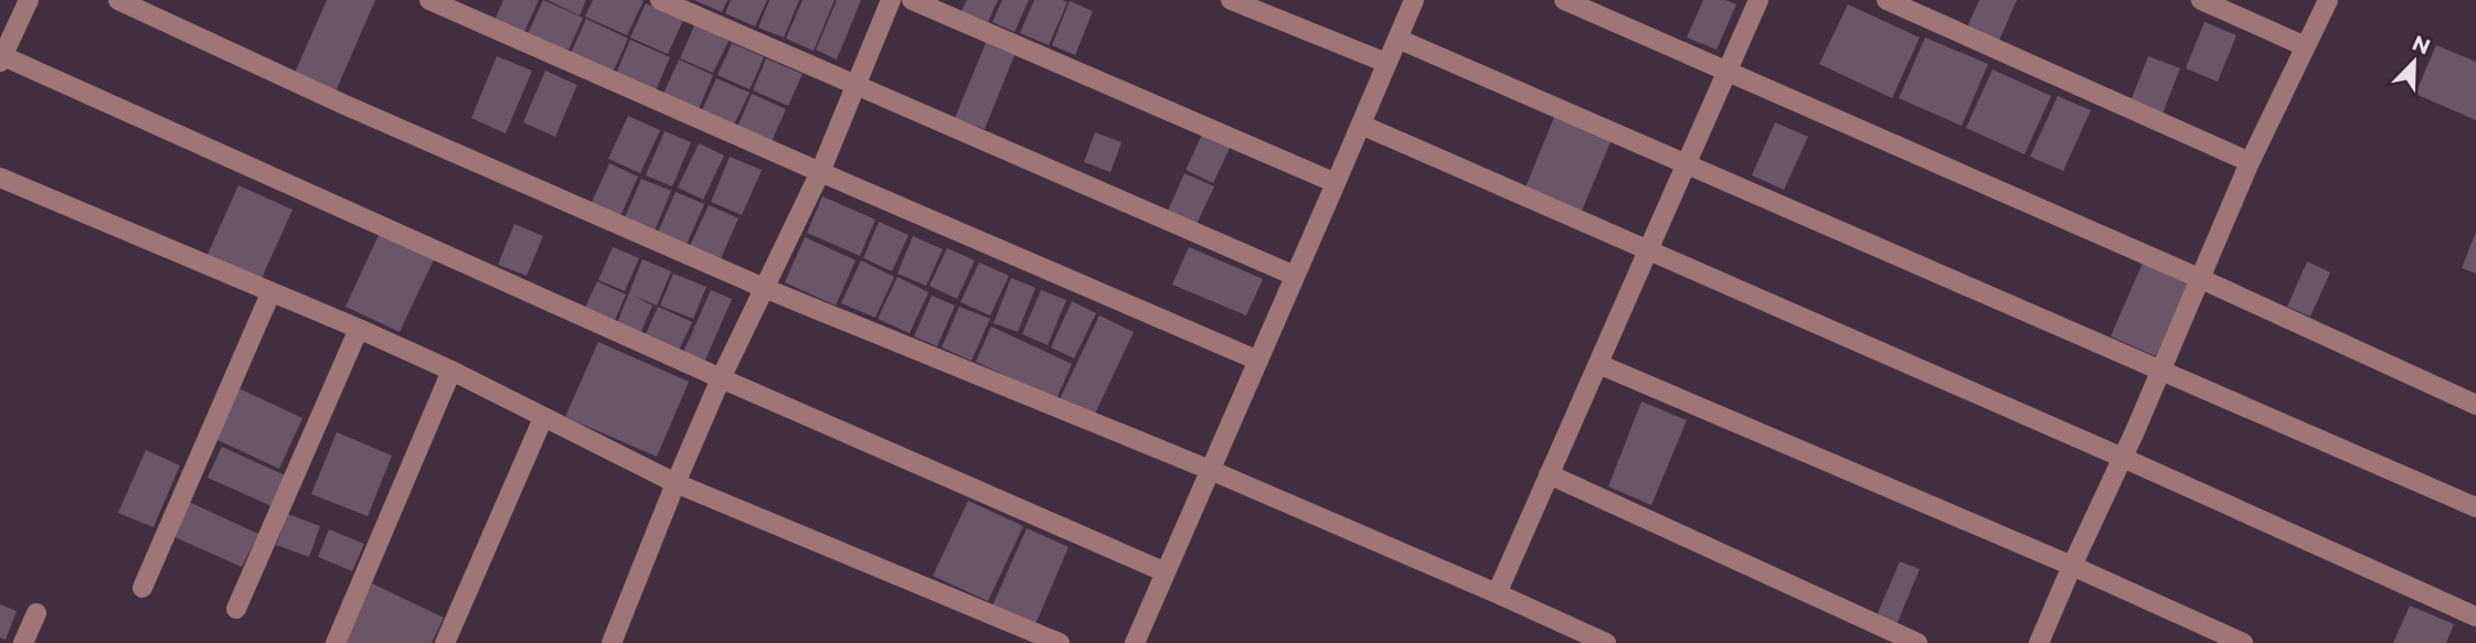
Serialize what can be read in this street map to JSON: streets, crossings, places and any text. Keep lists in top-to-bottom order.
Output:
{
  "north": "top right"
}
